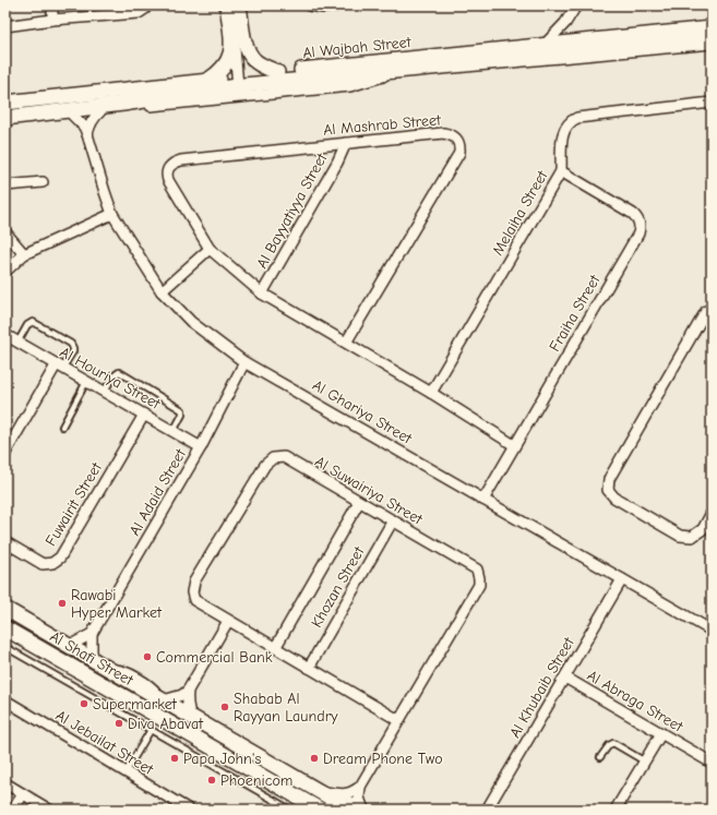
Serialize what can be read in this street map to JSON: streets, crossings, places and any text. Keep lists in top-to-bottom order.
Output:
{
  "streets": {
    "street": [
      "Al Wajbah Street",
      "Al Mashrab Street",
      "Al Bayyatiyya Street",
      "Melaiha Street",
      "Fraiha Street",
      "Al Houriya Street",
      "Al Ghariya Street",
      "Al Suwairiya Street",
      "Al Adaid Street",
      "Fuwairit Street",
      "Khozan Street",
      "Al Shafi Street",
      "Al Khubaib Street",
      "Al Abraga Street",
      "Al Jebailat Street"
    ]
  },
  "crossings": [
    ["Al Wajbah Street", "Al Ghariya Street"],
    ["Al Mashrab Street", "Al Bayyatiyya Street"],
    ["Al Mashrab Street", "Melaiha Street"],
    ["Al Mashrab Street", "Fraiha Street"],
    ["Melaiha Street", "Fraiha Street"],
    ["Fraiha Street", "Al Ghariya Street"],
    ["Al Houriya Street", "Al Adaid Street"],
    ["Al Houriya Street", "Fuwairit Street"],
    ["Al Ghariya Street", "Al Adaid Street"],
    ["Al Ghariya Street", "Al Khubaib Street"],
    ["Al Suwairiya Street", "Khozan Street"],
    ["Al Khubaib Street", "Al Abraga Street"]
  ],
  "places": [
    "Rawabi Hyper Market",
    "Commercial Bank",
    "Supermarket",
    "Shabab Al Rayyan Laundry",
    "Diva Abavat",
    "Papa John's",
    "Dream Phone Two",
    "Phoenicom"
  ]
}
